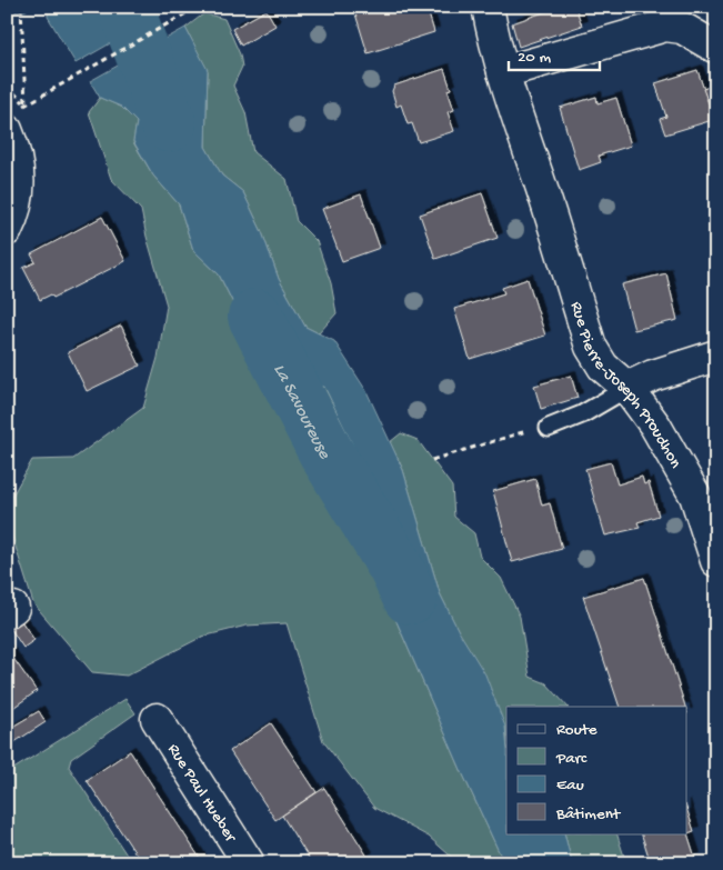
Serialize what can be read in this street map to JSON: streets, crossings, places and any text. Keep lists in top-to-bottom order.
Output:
{
  "streets": {
    "street": ["Rue Pierre-Joseph Proudhon", "Rue Paul Hueber"]
  },
  "water": ["La Savoureuse"],
  "legend": [
    "Route",
    "Parc",
    "Eau",
    "Bâtiment"
  ],
  "scale_bar": "20 m"
}
